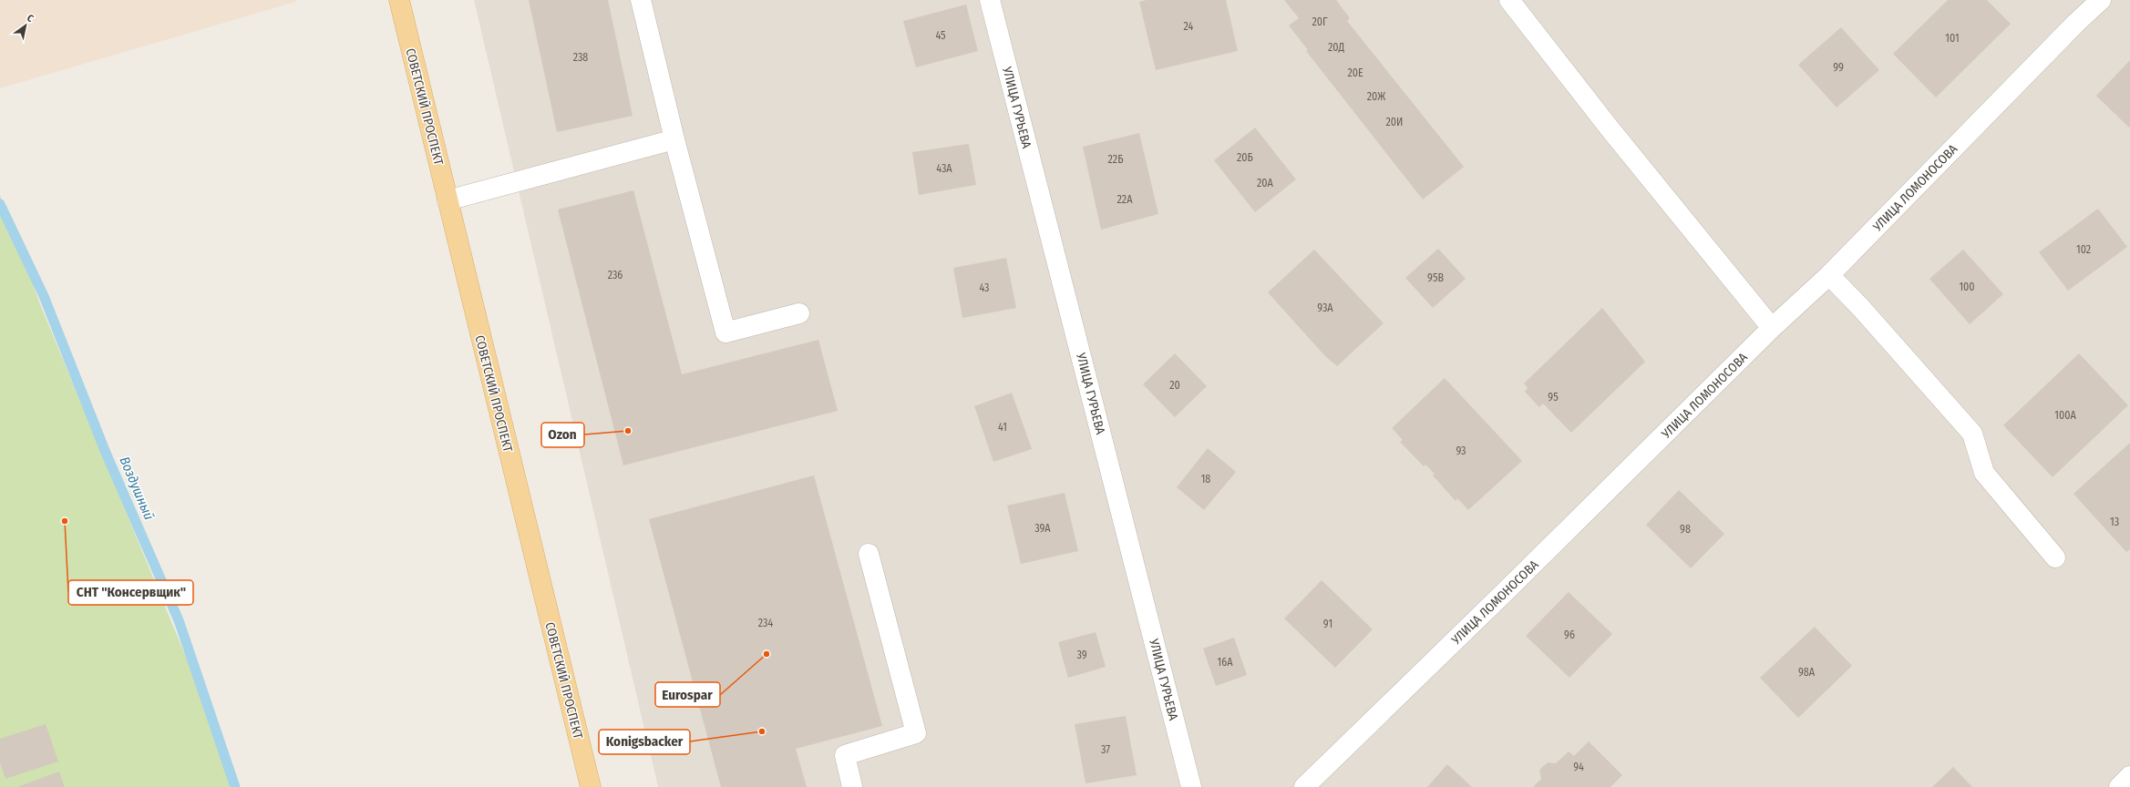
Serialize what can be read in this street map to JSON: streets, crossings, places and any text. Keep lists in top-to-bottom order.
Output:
{
  "streets": {
    "main road": ["СОВЕТСКИЙ ПРОСПЕКТ"],
    "street": ["УЛИЦА ГУРЬЕВА", "УЛИЦА ЛОМОНОСОВА"]
  },
  "water": ["Воздушный"],
  "places": [
    "Ozon",
    "СНТ \"Консервщик\"",
    "Eurospar",
    "Konigsbacker"
  ],
  "house_numbers": [
    "20Г",
    "24",
    "45",
    "101",
    "20Д",
    "238",
    "99",
    "20Е",
    "20Ж",
    "20И",
    "20Б",
    "22Б",
    "43А",
    "20А",
    "22А",
    "102",
    "236",
    "95В",
    "100",
    "43",
    "93А",
    "20",
    "95",
    "100А",
    "41",
    "93",
    "18",
    "13",
    "39А",
    "98",
    "234",
    "91",
    "96",
    "39",
    "16А",
    "98А",
    "37",
    "94"
  ],
  "north": "top right"
}
